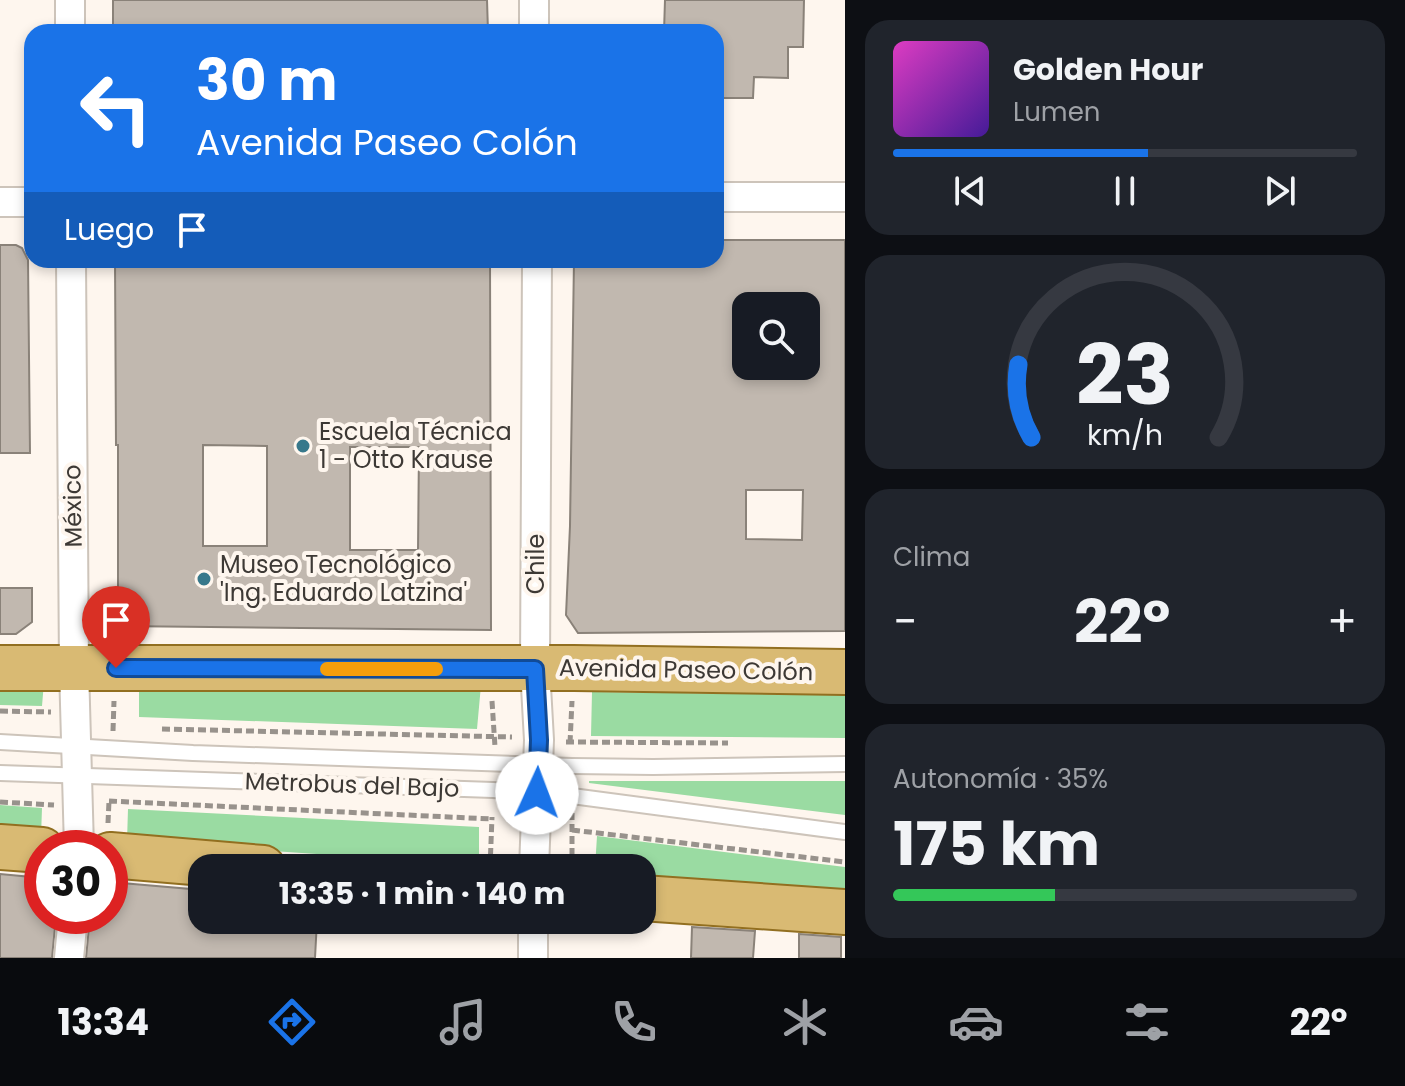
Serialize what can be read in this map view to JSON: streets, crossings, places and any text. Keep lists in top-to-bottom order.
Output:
{
  "streets": {
    "main road": ["Avenida Paseo Colón"],
    "street": ["México", "Chile"],
    "lane": ["Metrobus del Bajo"]
  },
  "crossings": [
    ["México", "Avenida Paseo Colón"],
    ["México", "Metrobus del Bajo"],
    ["Chile", "Avenida Paseo Colón"],
    ["Chile", "Metrobus del Bajo"]
  ],
  "places": ["Escuela Técnica 1 - Otto Krause", "Museo Tecnológico 'Ing. Eduardo Latzina'"],
  "page": {
    "turn": ["30 m", "Avenida Paseo Colón"],
    "song": ["Golden Hour", "Lumen"],
    "then": "Luego",
    "tile": [
      "Clima",
      ["Autonomía · 35%", "175 km"]
    ],
    "heat": ["−", "22°", "+"],
    "limit": "30",
    "trip": "13:35 · 1 min · 140 m",
    "tabs": ["13:34", "22°"],
    "gauge": ["23", "km/h"]
  }
}
